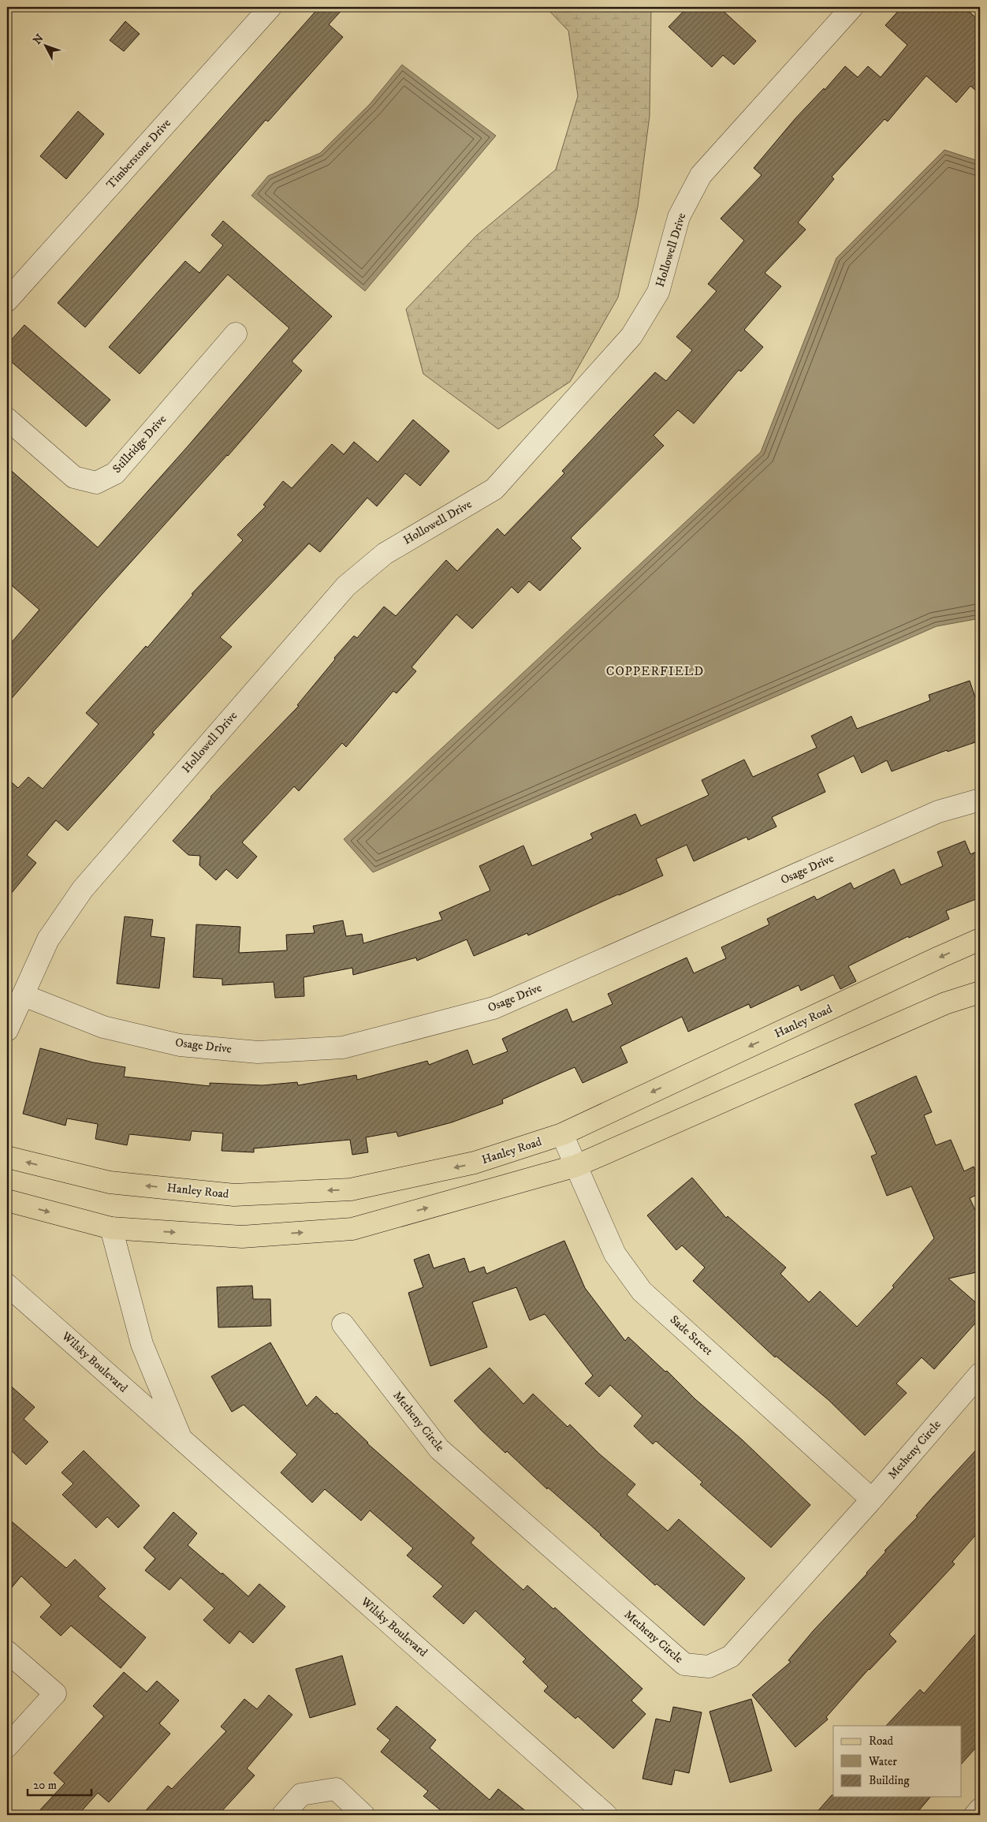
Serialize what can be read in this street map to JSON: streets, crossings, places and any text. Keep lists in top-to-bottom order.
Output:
{
  "streets": {
    "main road": ["Hanley Road"],
    "street": [
      "Timberstone Drive",
      "Hollowell Drive",
      "Stillridge Drive",
      "Osage Drive",
      "Sade Street",
      "Wilsky Boulevard",
      "Metheny Circle"
    ]
  },
  "crossings": [
    ["Hollowell Drive", "Osage Drive"],
    ["Hanley Road", "Sade Street"],
    ["Sade Street", "Metheny Circle"]
  ],
  "districts": ["COPPERFIELD"],
  "legend": ["Road", "Water", "Building"],
  "scale_bar": "20 m",
  "north": "top left"
}
